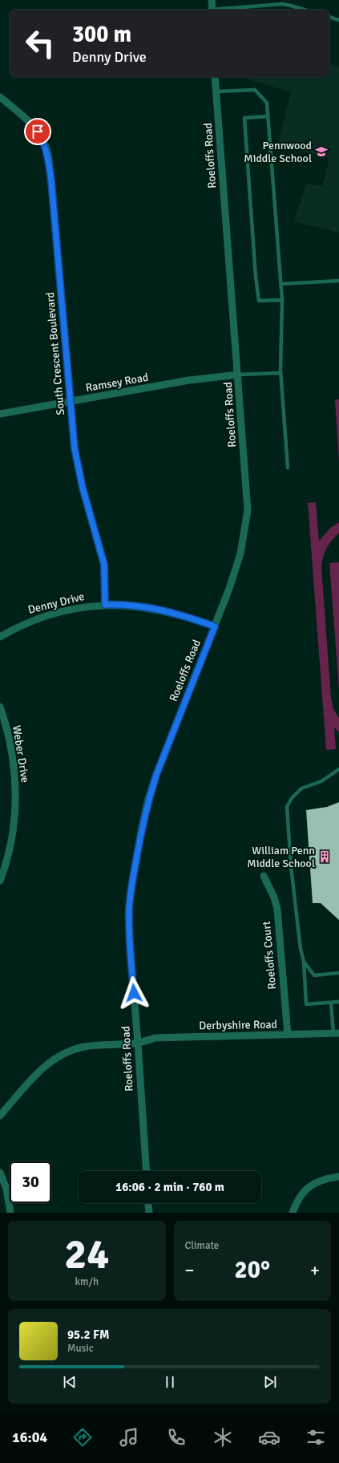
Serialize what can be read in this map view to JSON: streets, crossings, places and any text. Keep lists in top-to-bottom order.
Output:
{
  "streets": {
    "street": [
      "Roeloffs Road",
      "South Crescent Boulevard",
      "Ramsey Road",
      "Denny Drive",
      "Weber Drive",
      "Roeloffs Court",
      "Derbyshire Road"
    ]
  },
  "crossings": [
    ["Roeloffs Road", "Ramsey Road"],
    ["Roeloffs Road", "Denny Drive"],
    ["Roeloffs Road", "Derbyshire Road"],
    ["South Crescent Boulevard", "Ramsey Road"],
    ["South Crescent Boulevard", "Denny Drive"],
    ["Roeloffs Court", "Derbyshire Road"]
  ],
  "places": {
    "school or university": ["Pennwood Middle School"],
    "building": ["William Penn Middle School"]
  },
  "page": {
    "turn": ["300 m", "Denny Drive"],
    "limit": "30",
    "trip": "16:06 · 2 min · 760 m",
    "tile": [
      ["24", "km/h"],
      "Climate"
    ],
    "heat": ["−", "20°", "+"],
    "song": ["95.2 FM", "Music"],
    "tabs": "16:04"
  }
}
